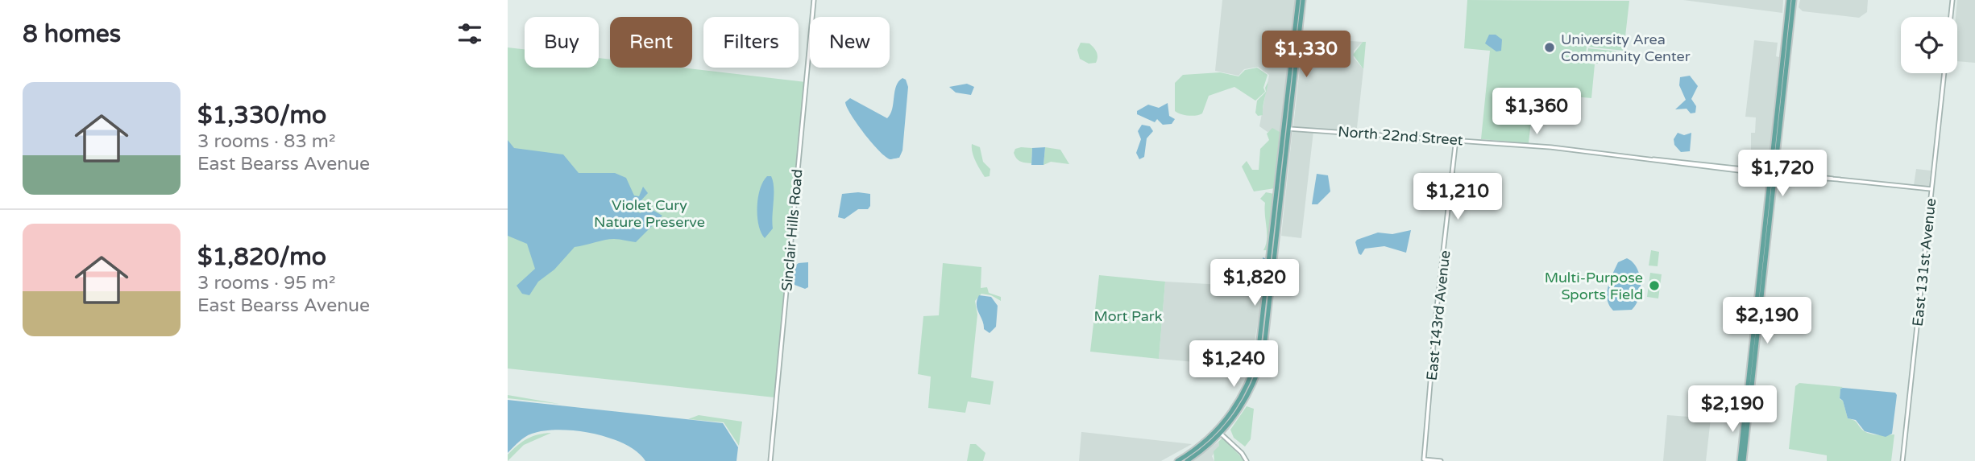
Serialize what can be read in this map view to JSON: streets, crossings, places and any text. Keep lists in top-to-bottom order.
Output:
{
  "streets": {
    "street": [
      "North 22nd Street",
      "Sinclair Hills Road",
      "East 131st Avenue",
      "East 143rd Avenue"
    ]
  },
  "crossings": [
    ["North 22nd Street", "East 131st Avenue"],
    ["North 22nd Street", "East 143rd Avenue"]
  ],
  "parks": ["Violet Cury Nature Preserve", "Mort Park"],
  "places": ["University Area Community Center", "Multi-Purpose Sports Field"],
  "page": {
    "heading": "8 homes",
    "chip": [
      "Buy",
      "Rent",
      "Filters",
      "New"
    ],
    "price": [
      "$1,330",
      "$1,360",
      "$1,720",
      "$1,210",
      "$1,820",
      "$2,190",
      "$1,240",
      "$2,190"
    ],
    "list": [
      {
        "name": "$1,330/mo",
        "note": "3 rooms · 83 m² · East Bearss Avenue"
      },
      {
        "name": "$1,820/mo",
        "note": "3 rooms · 95 m² · East Bearss Avenue"
      }
    ]
  }
}
